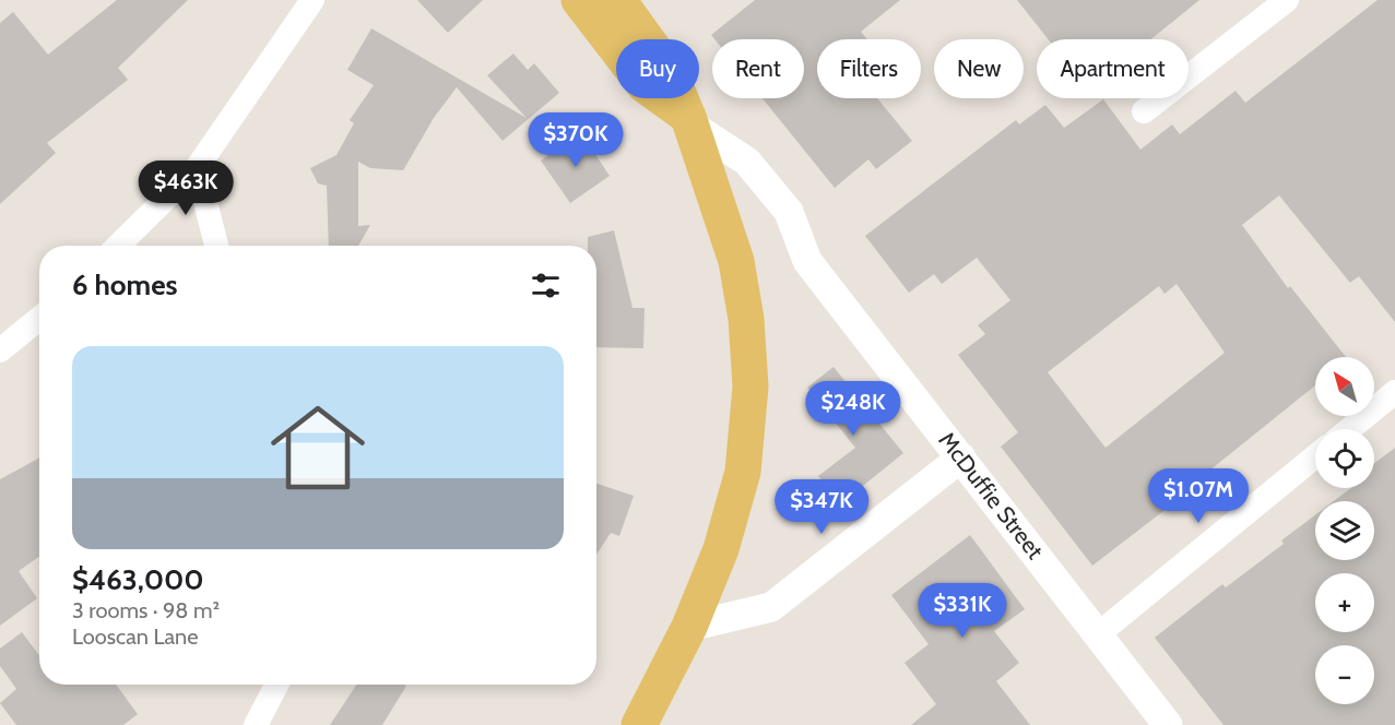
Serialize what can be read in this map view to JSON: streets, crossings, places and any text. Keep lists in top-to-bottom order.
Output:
{
  "streets": {
    "street": ["McDuffie Street"]
  },
  "north": "top left",
  "page": {
    "chip": [
      "Buy",
      "Rent",
      "Filters",
      "New",
      "Apartment"
    ],
    "price": [
      "$370K",
      "$463K",
      "$248K",
      "$1.07M",
      "$347K",
      "$331K"
    ],
    "heading": "6 homes",
    "list": [
      {
        "name": "$463,000",
        "note": "3 rooms · 98 m² · Looscan Lane"
      }
    ],
    "map_buttons": ["+", "−"]
  }
}
